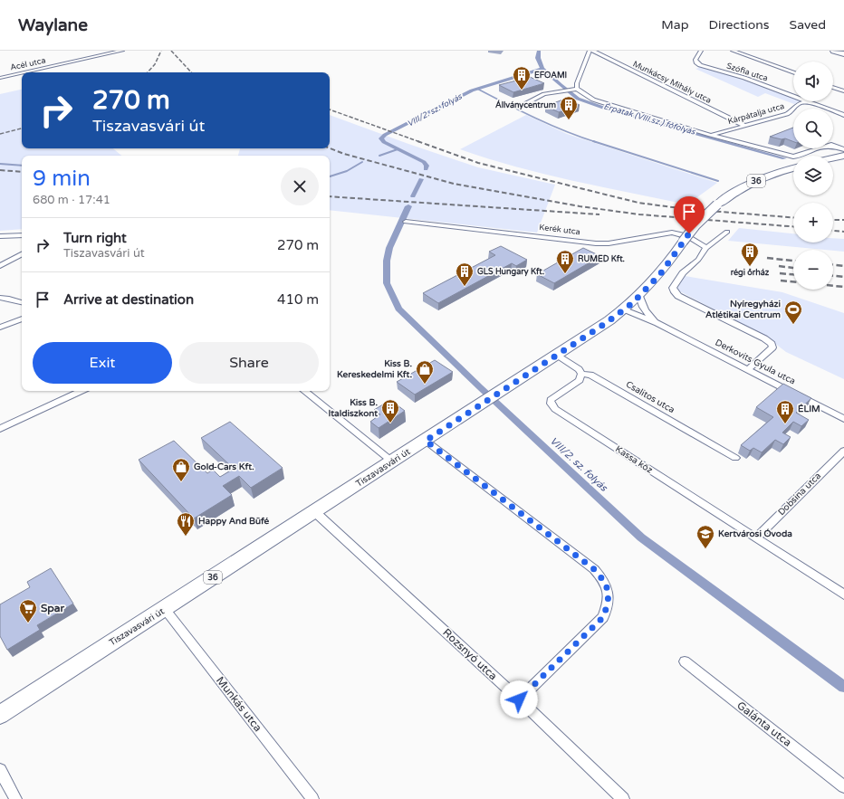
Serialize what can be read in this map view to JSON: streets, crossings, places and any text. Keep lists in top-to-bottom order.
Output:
{
  "streets": {
    "main road": ["36", "Tiszavasvári út"],
    "street": [
      "Acél utca",
      "Szófia utca",
      "Munkácsy Mihály utca",
      "Kárpátalja utca",
      "Kerék utca",
      "Derkovits Gyula utca",
      "Csalitos utca",
      "Kassa köz",
      "Dobsina utca",
      "Rozsnyó utca",
      "Munkás utca",
      "Galánta utca"
    ]
  },
  "crossings": [
    ["Munkácsy Mihály utca", "Kárpátalja utca"],
    ["Derkovits Gyula utca", "Tiszavasvári út"],
    ["Csalitos utca", "Kassa köz"],
    ["Csalitos utca", "Tiszavasvári út"],
    ["Kassa köz", "Dobsina utca"],
    ["Tiszavasvári út", "Rozsnyó utca"],
    ["Tiszavasvári út", "Munkás utca"]
  ],
  "water": ["VIII/2. sz. folyás", "Érpatak (VIII.sz.) főfolyás"],
  "places": {
    "building": [
      "EFOAMI",
      "Állványcentrum",
      "régi őrház",
      "RUMED Kft.",
      "GLS Hungary Kft.",
      "Kiss B. Italdiszkont",
      "ÉLIM"
    ],
    "sports": ["Nyíregyházi Atlétikai Centrum"],
    "shop": ["Kiss B. Kereskedelmi Kft.", "Gold-Cars Kft."],
    "restaurant": ["Happy And Büfé"],
    "school or university": ["Kertvárosi Óvoda"],
    "supermarket": ["Spar"]
  },
  "page": {
    "header": "Waylane",
    "nav": ["Map", "Directions", "Saved"],
    "map_buttons": ["+", "−"],
    "turn": ["270 m", "Tiszavasvári út"],
    "heading": ["9 min", "680 m · 17:41"],
    "list": [
      {
        "name": "Turn right",
        "note": "Tiszavasvári út",
        "value": "270 m"
      },
      {
        "name": "Arrive at destination",
        "value": "410 m"
      }
    ],
    "buttons": ["Exit", "Share"]
  }
}
